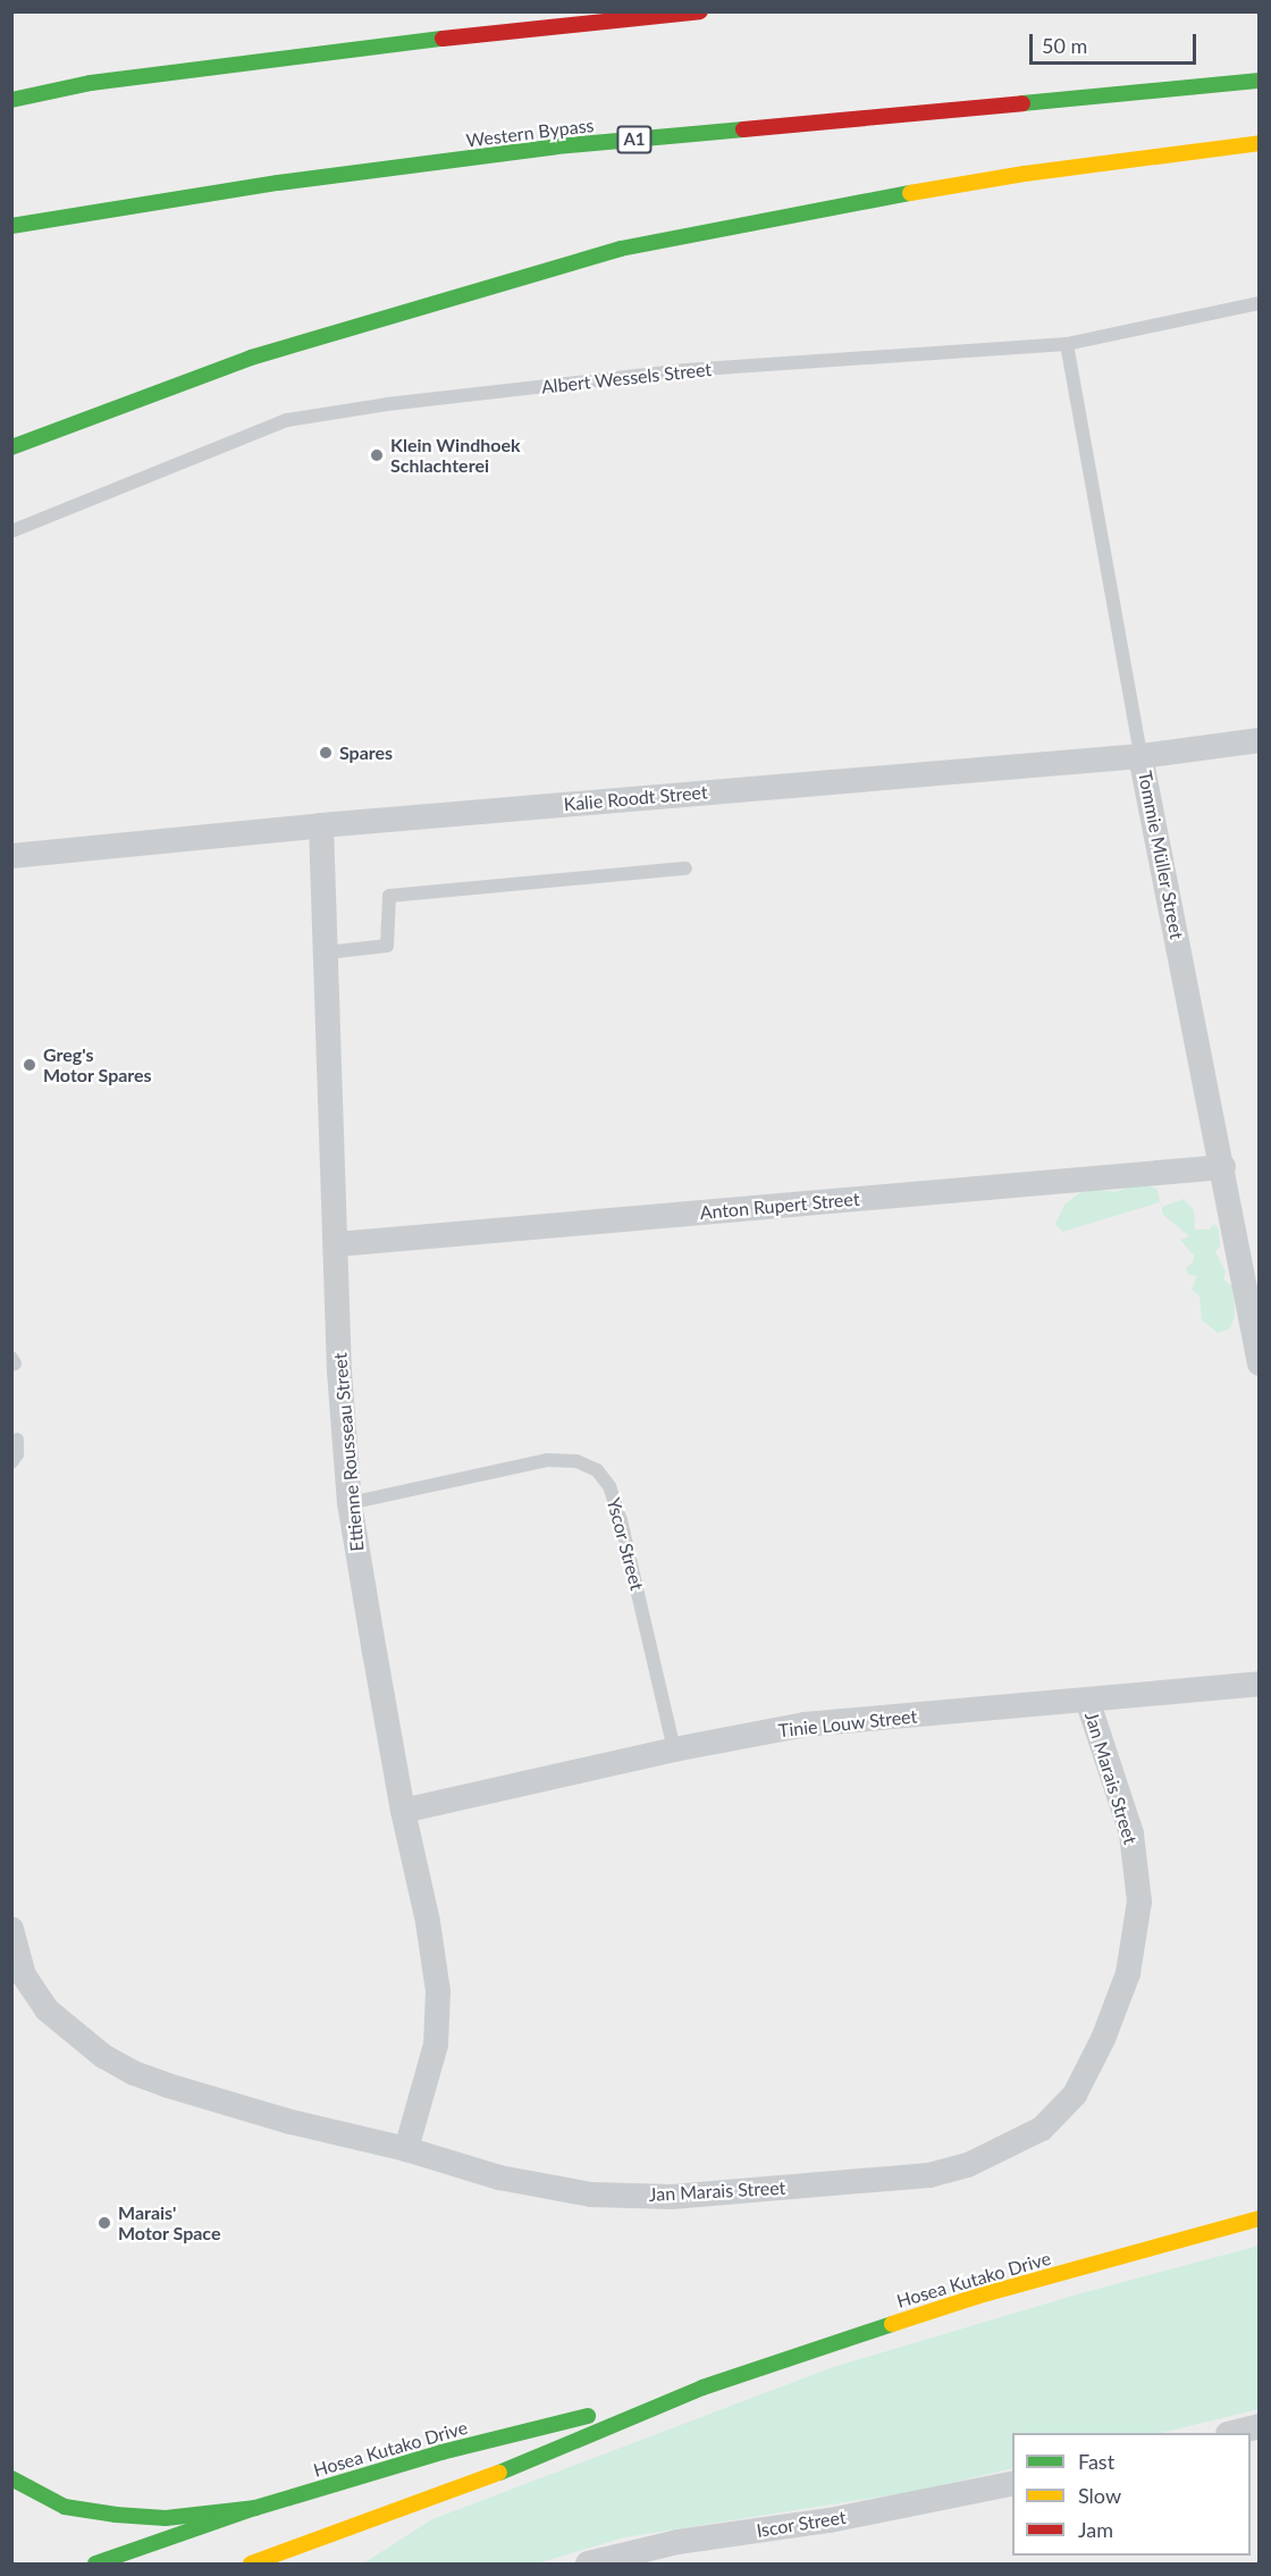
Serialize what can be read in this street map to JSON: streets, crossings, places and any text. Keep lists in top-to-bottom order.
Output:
{
  "streets": {
    "main road": ["Western Bypass", "A1", "Hosea Kutako Drive"],
    "street": [
      "Kalie Roodt Street",
      "Tommie Müller Street",
      "Anton Rupert Street",
      "Ettienne Rousseau Street",
      "Tinie Louw Street",
      "Jan Marais Street",
      "Iscor Street"
    ],
    "lane": ["Albert Wessels Street", "Yscor Street"]
  },
  "crossings": [
    ["Albert Wessels Street", "Tommie Müller Street"],
    ["Kalie Roodt Street", "Tommie Müller Street"],
    ["Kalie Roodt Street", "Ettienne Rousseau Street"],
    ["Tommie Müller Street", "Anton Rupert Street"],
    ["Anton Rupert Street", "Ettienne Rousseau Street"],
    ["Ettienne Rousseau Street", "Yscor Street"],
    ["Ettienne Rousseau Street", "Tinie Louw Street"],
    ["Ettienne Rousseau Street", "Jan Marais Street"],
    ["Yscor Street", "Tinie Louw Street"],
    ["Tinie Louw Street", "Jan Marais Street"]
  ],
  "places": [
    "Klein Windhoek Schlachterei",
    "Spares",
    "Greg's Motor Spares",
    "Marais' Motor Space"
  ],
  "legend": ["Fast", "Slow", "Jam"],
  "scale_bar": "50 m"
}
